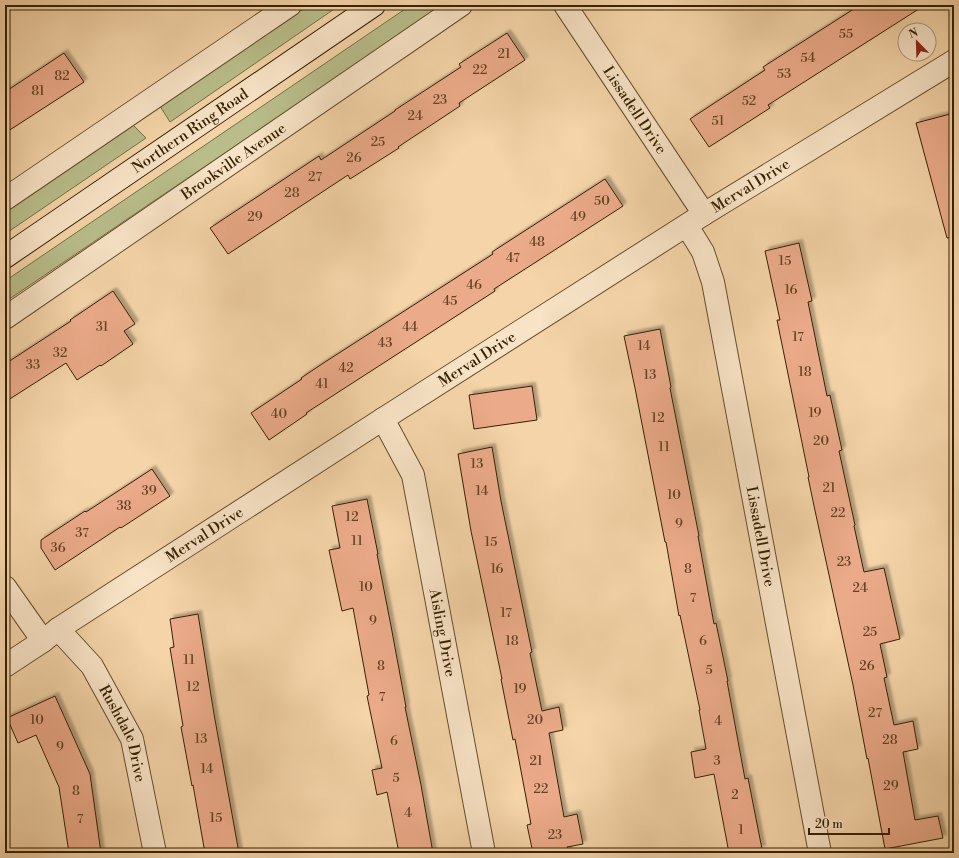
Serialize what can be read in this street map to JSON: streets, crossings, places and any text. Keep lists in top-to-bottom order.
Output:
{
  "streets": {
    "street": [
      "Lissadell Drive",
      "Northern Ring Road",
      "Brookville Avenue",
      "Merval Drive",
      "Aisling Drive",
      "Rushdale Drive"
    ]
  },
  "crossings": [
    ["Lissadell Drive", "Merval Drive"],
    ["Merval Drive", "Aisling Drive"],
    ["Merval Drive", "Rushdale Drive"]
  ],
  "house_numbers": [
    "55",
    "21",
    "54",
    "22",
    "53",
    "82",
    "81",
    "23",
    "52",
    "24",
    "51",
    "25",
    "26",
    "27",
    "28",
    "50",
    "29",
    "49",
    "48",
    "47",
    "15",
    "46",
    "16",
    "45",
    "31",
    "44",
    "17",
    "43",
    "14",
    "32",
    "33",
    "42",
    "18",
    "13",
    "41",
    "19",
    "40",
    "12",
    "20",
    "11",
    "13",
    "21",
    "39",
    "14",
    "10",
    "38",
    "22",
    "12",
    "9",
    "37",
    "11",
    "15",
    "36",
    "23",
    "16",
    "8",
    "10",
    "24",
    "7",
    "17",
    "9",
    "25",
    "18",
    "6",
    "11",
    "8",
    "26",
    "5",
    "12",
    "19",
    "7",
    "27",
    "10",
    "20",
    "4",
    "13",
    "28",
    "6",
    "9",
    "21",
    "3",
    "14",
    "5",
    "29",
    "22",
    "8",
    "2",
    "4",
    "15",
    "7",
    "1",
    "23"
  ],
  "scale_bar": "20 m",
  "north": "top left"
}
